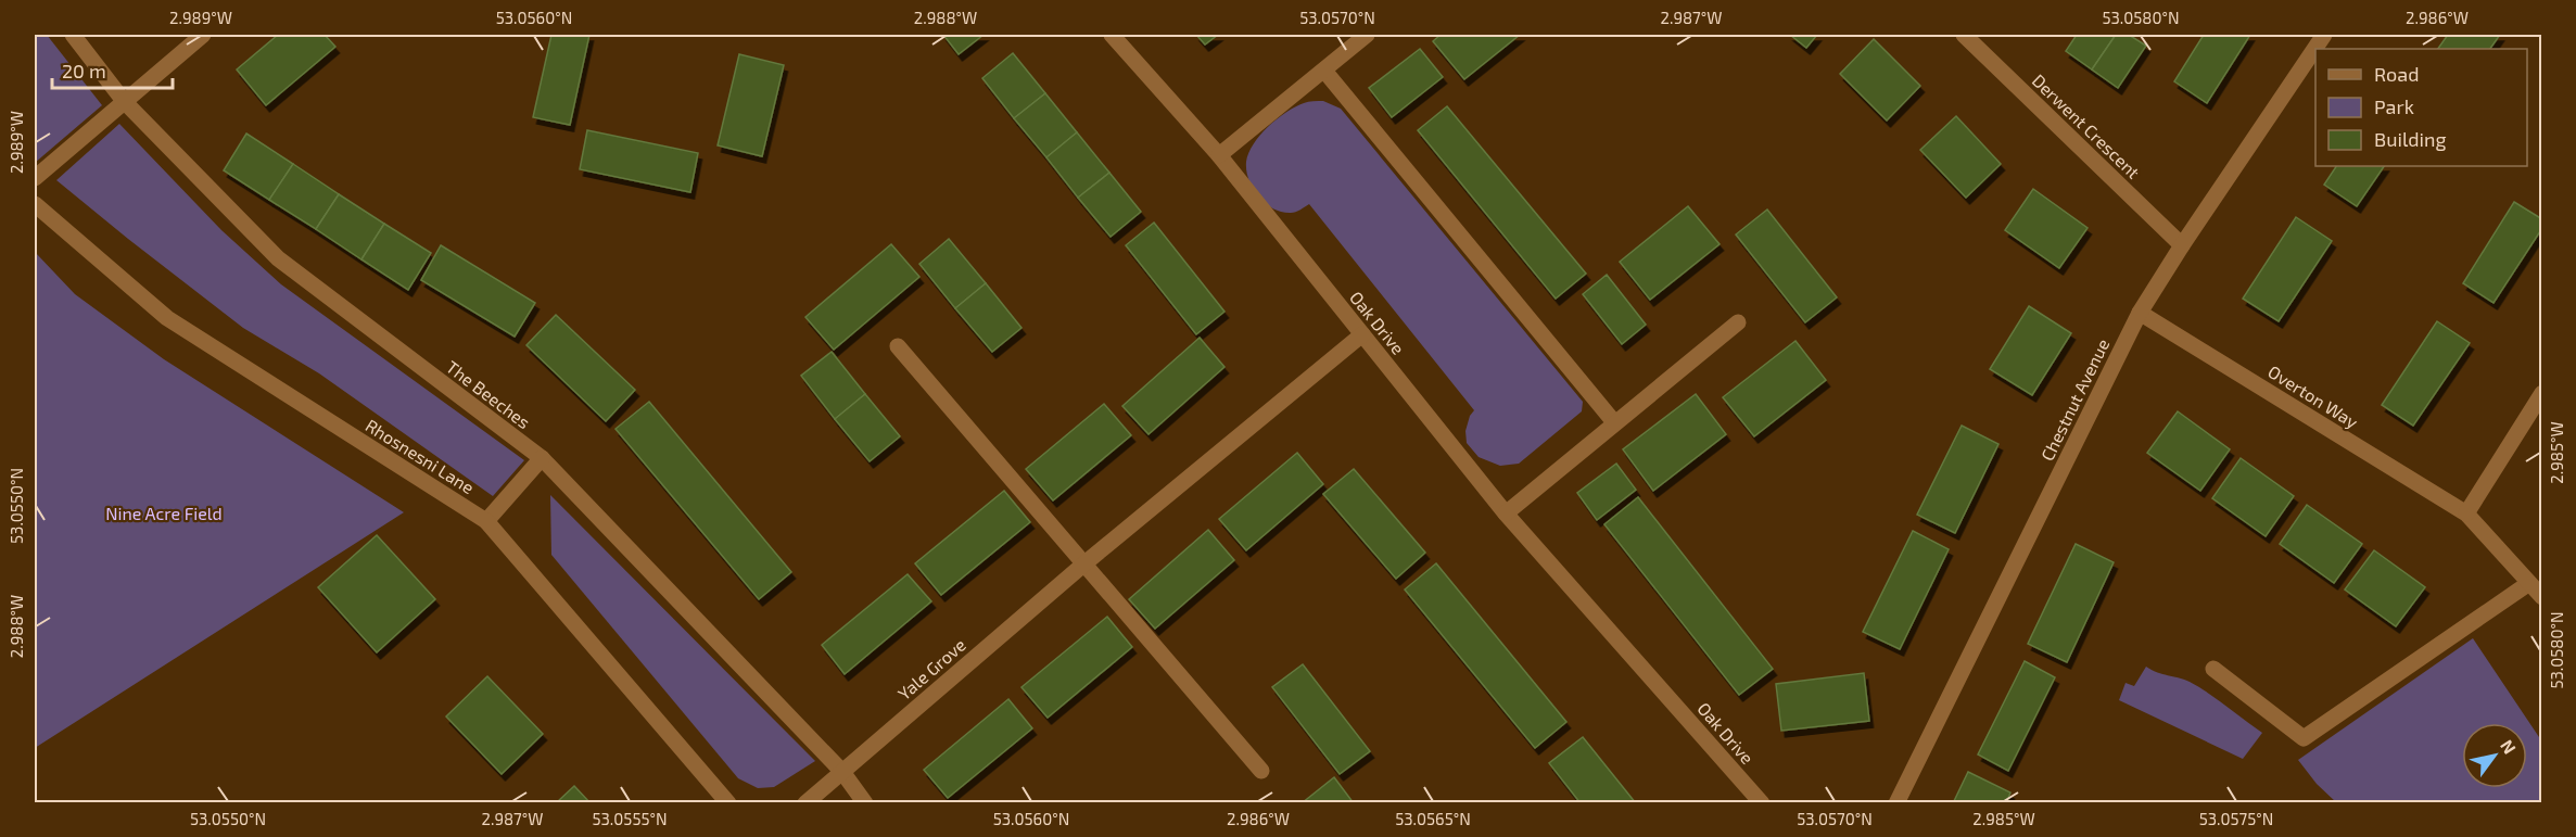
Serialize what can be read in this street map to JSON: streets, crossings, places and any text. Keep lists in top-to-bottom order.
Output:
{
  "streets": {
    "street": [
      "Derwent Crescent",
      "Oak Drive",
      "The Beeches",
      "Overton Way",
      "Chestnut Avenue",
      "Rhosnesni Lane",
      "Yale Grove"
    ]
  },
  "crossings": [
    ["Derwent Crescent", "Chestnut Avenue"],
    ["Oak Drive", "Yale Grove"],
    ["The Beeches", "Yale Grove"],
    ["Overton Way", "Chestnut Avenue"]
  ],
  "parks": ["Nine Acre Field"],
  "legend": ["Road", "Park", "Building"],
  "scale_bar": "20 m",
  "north": "top right",
  "coordinates": [
    "2.989°W",
    "53.0560°N",
    "2.988°W",
    "53.0570°N",
    "2.987°W",
    "53.0580°N",
    "2.986°W",
    "2.985°W",
    "53.0550°N",
    "53.0555°N",
    "53.0565°N",
    "53.0575°N"
  ]
}
